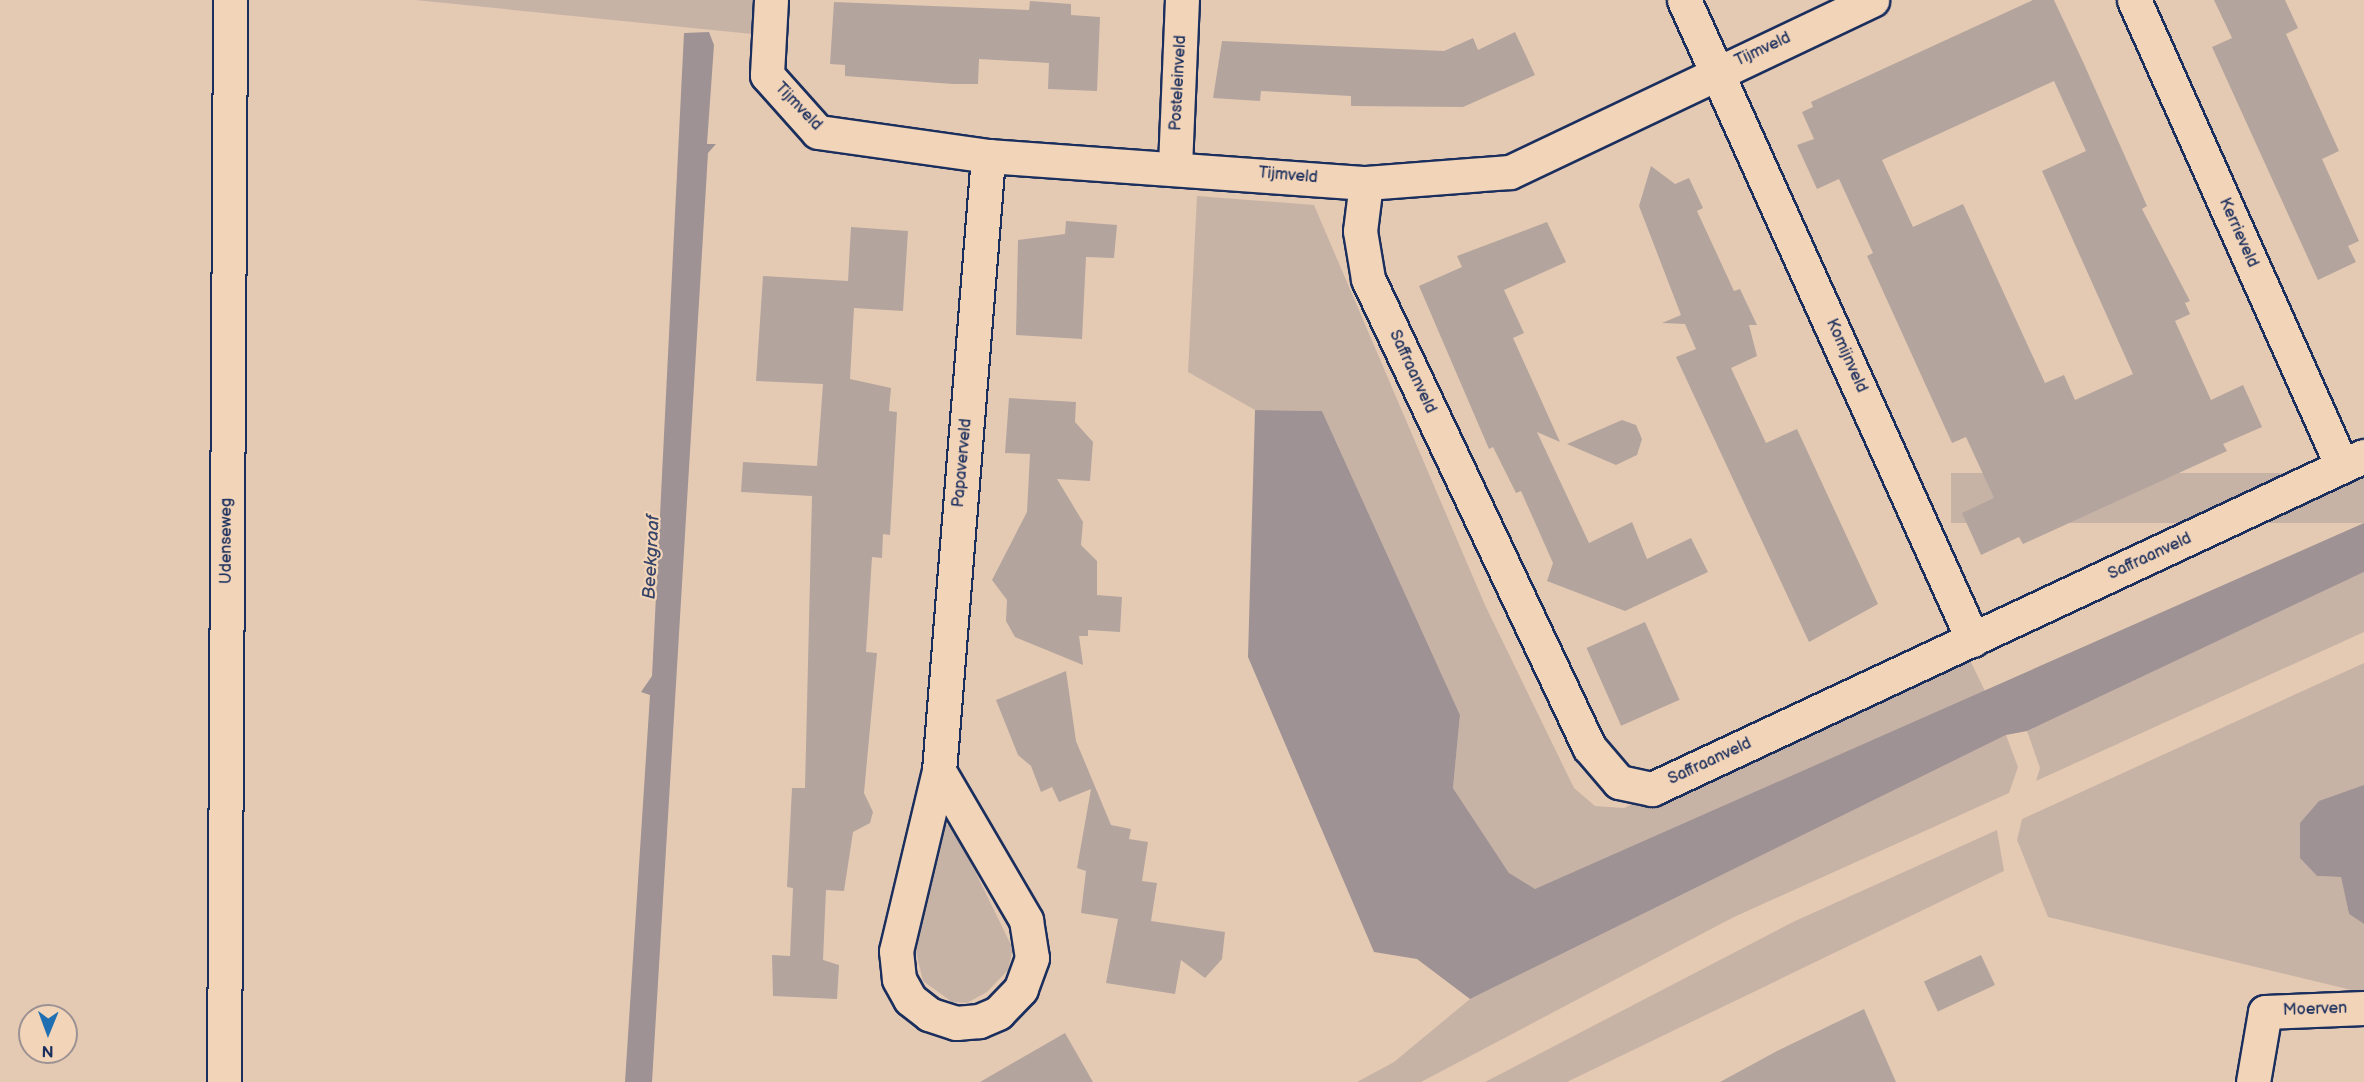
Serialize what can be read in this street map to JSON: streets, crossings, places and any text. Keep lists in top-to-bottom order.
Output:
{
  "streets": {
    "street": [
      "Tijmveld",
      "Posteleinveld",
      "Kerrieveld",
      "Komijnveld",
      "Saffraanveld",
      "Papaverveld",
      "Udenseweg",
      "Moerven"
    ]
  },
  "crossings": [
    ["Tijmveld", "Posteleinveld"],
    ["Tijmveld", "Komijnveld"],
    ["Tijmveld", "Saffraanveld"],
    ["Tijmveld", "Papaverveld"],
    ["Kerrieveld", "Saffraanveld"],
    ["Komijnveld", "Saffraanveld"]
  ],
  "water": ["Beekgraaf"],
  "north": "bottom"
}
